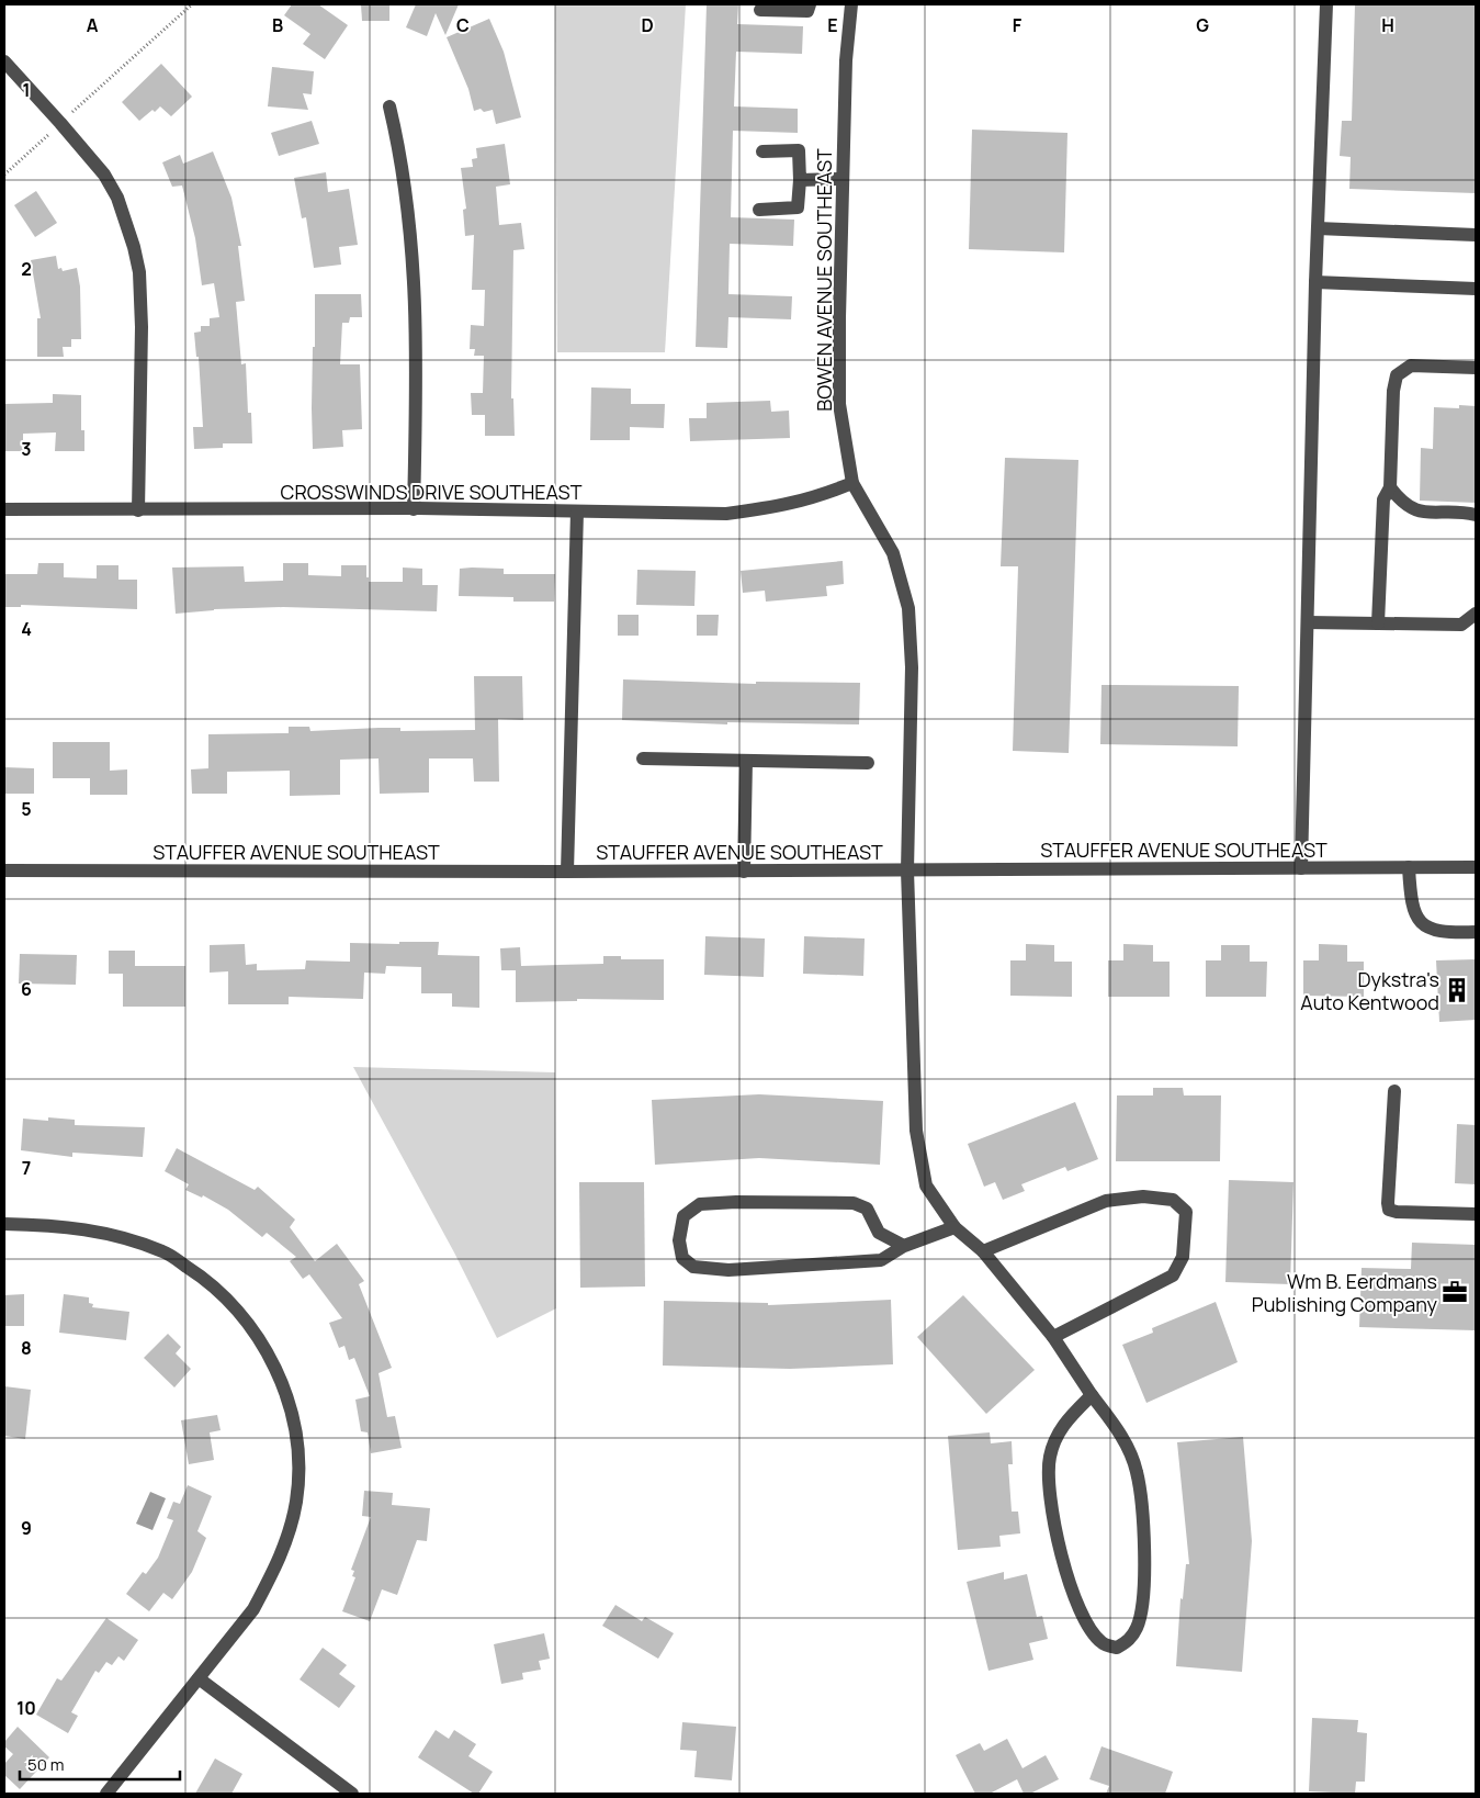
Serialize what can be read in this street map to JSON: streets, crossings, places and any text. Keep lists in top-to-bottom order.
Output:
{
  "streets": {
    "street": ["BOWEN AVENUE SOUTHEAST", "CROSSWINDS DRIVE SOUTHEAST", "STAUFFER AVENUE SOUTHEAST"]
  },
  "crossings": [
    ["BOWEN AVENUE SOUTHEAST", "CROSSWINDS DRIVE SOUTHEAST"],
    ["BOWEN AVENUE SOUTHEAST", "STAUFFER AVENUE SOUTHEAST"]
  ],
  "places": {
    "building": ["Dykstra's Auto Kentwood"],
    "office": ["Wm B. Eerdmans Publishing Company"]
  },
  "scale_bar": "50 m",
  "grid": {
    "columns": [
      "A",
      "B",
      "C",
      "D",
      "E",
      "F",
      "G",
      "H"
    ],
    "rows": [
      "1",
      "2",
      "3",
      "4",
      "5",
      "6",
      "7",
      "8",
      "9",
      "10"
    ]
  }
}
